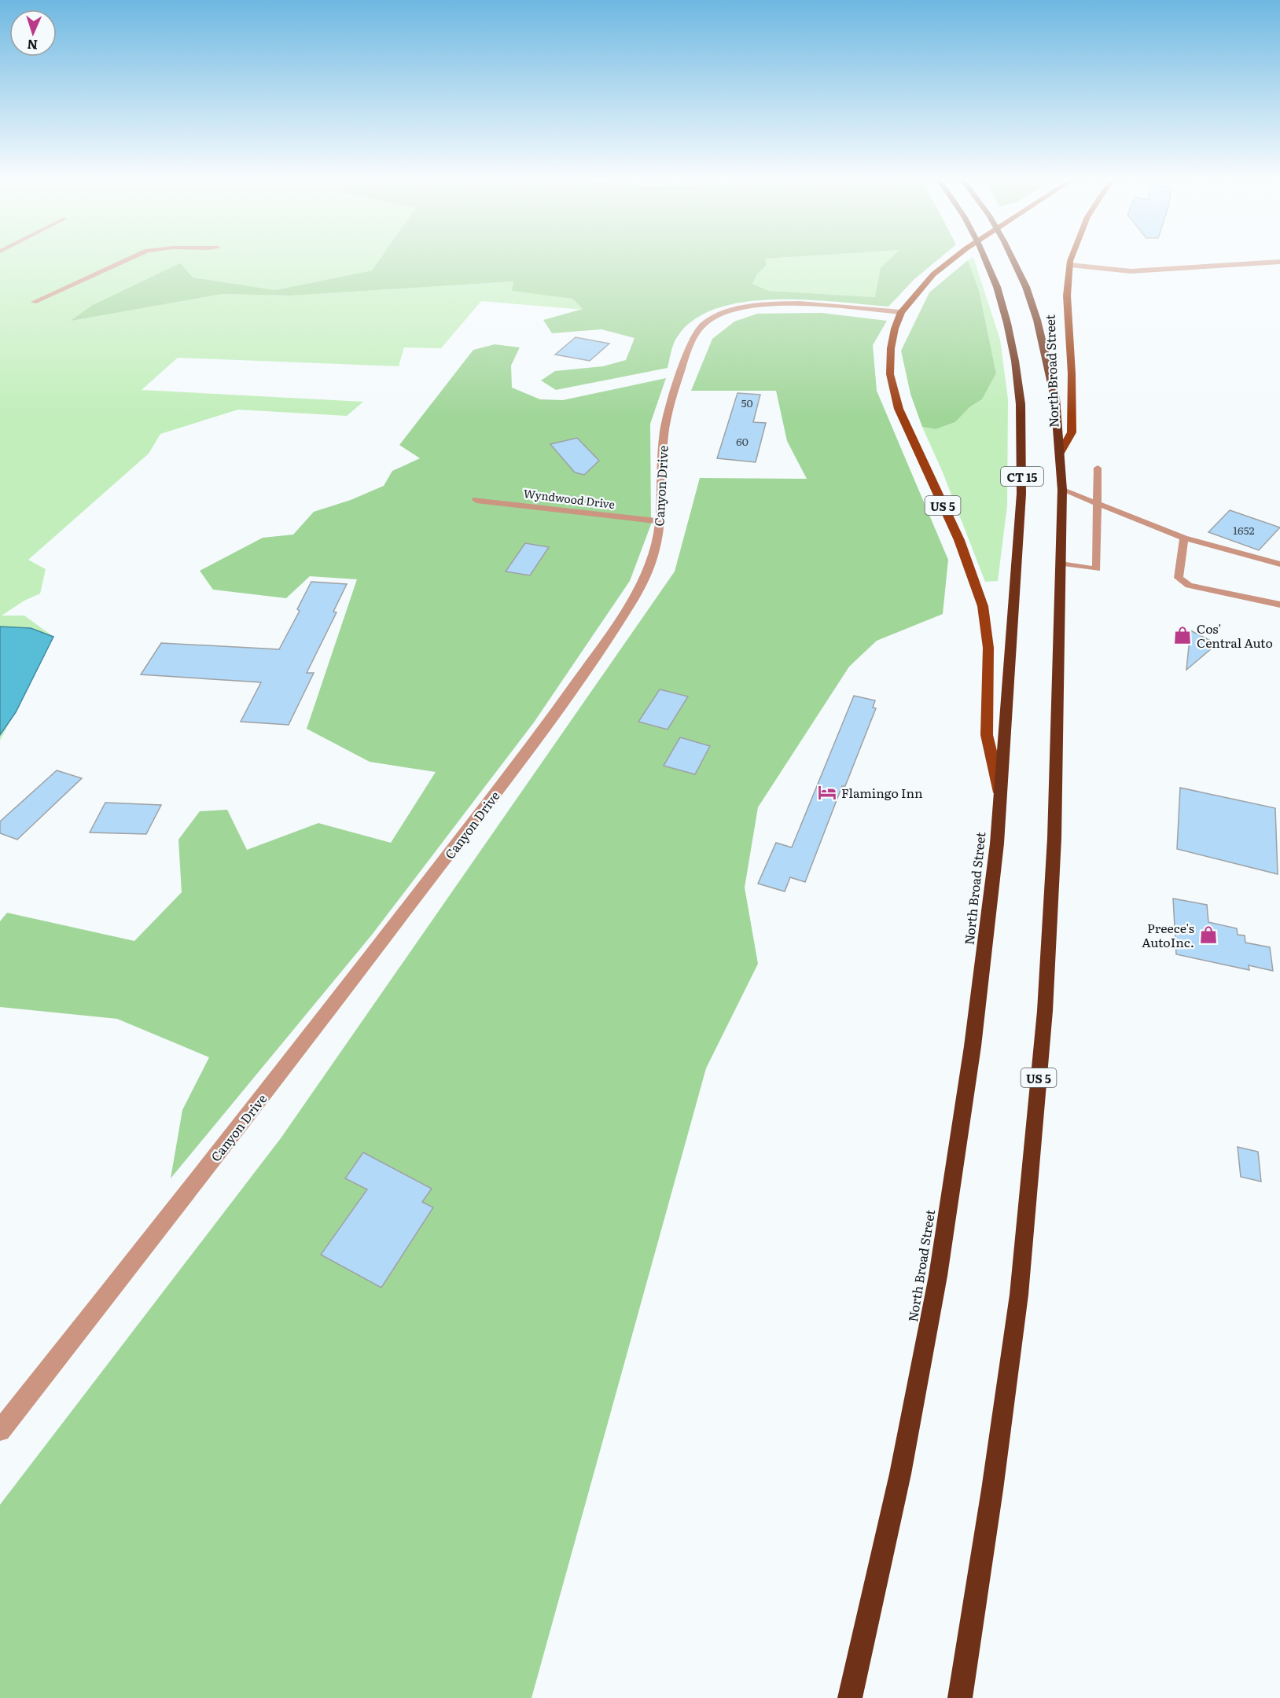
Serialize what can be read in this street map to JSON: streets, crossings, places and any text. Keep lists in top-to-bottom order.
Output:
{
  "streets": {
    "highway": ["North Broad Street", "CT 15", "US 5"],
    "street": ["Canyon Drive", "Wyndwood Drive"]
  },
  "crossings": [
    ["North Broad Street", "CT 15"],
    ["North Broad Street", "Canyon Drive"],
    ["North Broad Street", "US 5"],
    ["Canyon Drive", "Wyndwood Drive"]
  ],
  "places": {
    "shop": ["Cos' Central Auto", "Preece's AutoInc."],
    "hotel": ["Flamingo Inn"]
  },
  "house_numbers": ["50", "60", "1652"],
  "north": "bottom"
}
